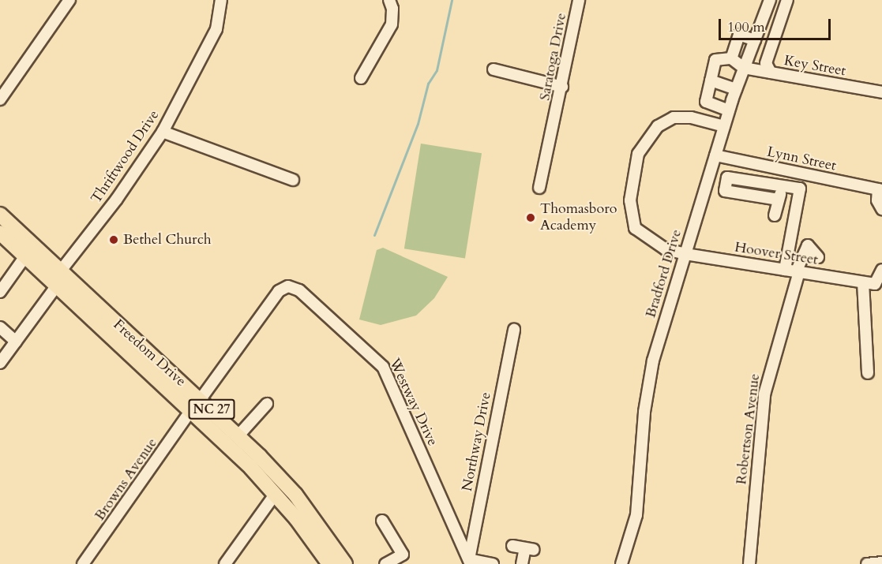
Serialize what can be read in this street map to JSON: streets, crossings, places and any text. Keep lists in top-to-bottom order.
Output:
{
  "streets": {
    "main road": ["Freedom Drive", "NC 27"],
    "street": [
      "Saratoga Drive",
      "Key Street",
      "Thriftwood Drive",
      "Lynn Street",
      "Hoover Street",
      "Bradford Drive",
      "Westway Drive",
      "Robertson Avenue",
      "Northway Drive",
      "Browns Avenue"
    ]
  },
  "crossings": [
    ["Key Street", "Bradford Drive"],
    ["Thriftwood Drive", "Freedom Drive"],
    ["Lynn Street", "Bradford Drive"],
    ["Hoover Street", "Bradford Drive"],
    ["Hoover Street", "Robertson Avenue"],
    ["Freedom Drive", "Browns Avenue"],
    ["Westway Drive", "Northway Drive"],
    ["Westway Drive", "Browns Avenue"]
  ],
  "places": ["Thomasboro Academy", "Bethel Church"],
  "scale_bar": "100 m"
}
